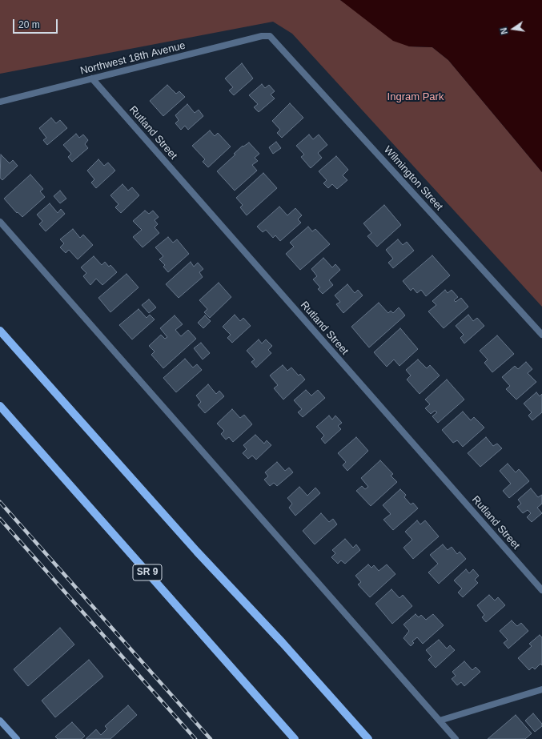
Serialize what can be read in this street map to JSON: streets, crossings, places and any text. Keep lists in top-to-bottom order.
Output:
{
  "streets": {
    "main road": ["SR 9"],
    "street": ["Northwest 18th Avenue", "Rutland Street", "Wilmington Street"]
  },
  "crossings": [
    ["Northwest 18th Avenue", "Rutland Street"],
    ["Northwest 18th Avenue", "Wilmington Street"]
  ],
  "parks": ["Ingram Park"],
  "scale_bar": "20 m",
  "north": "left"
}
